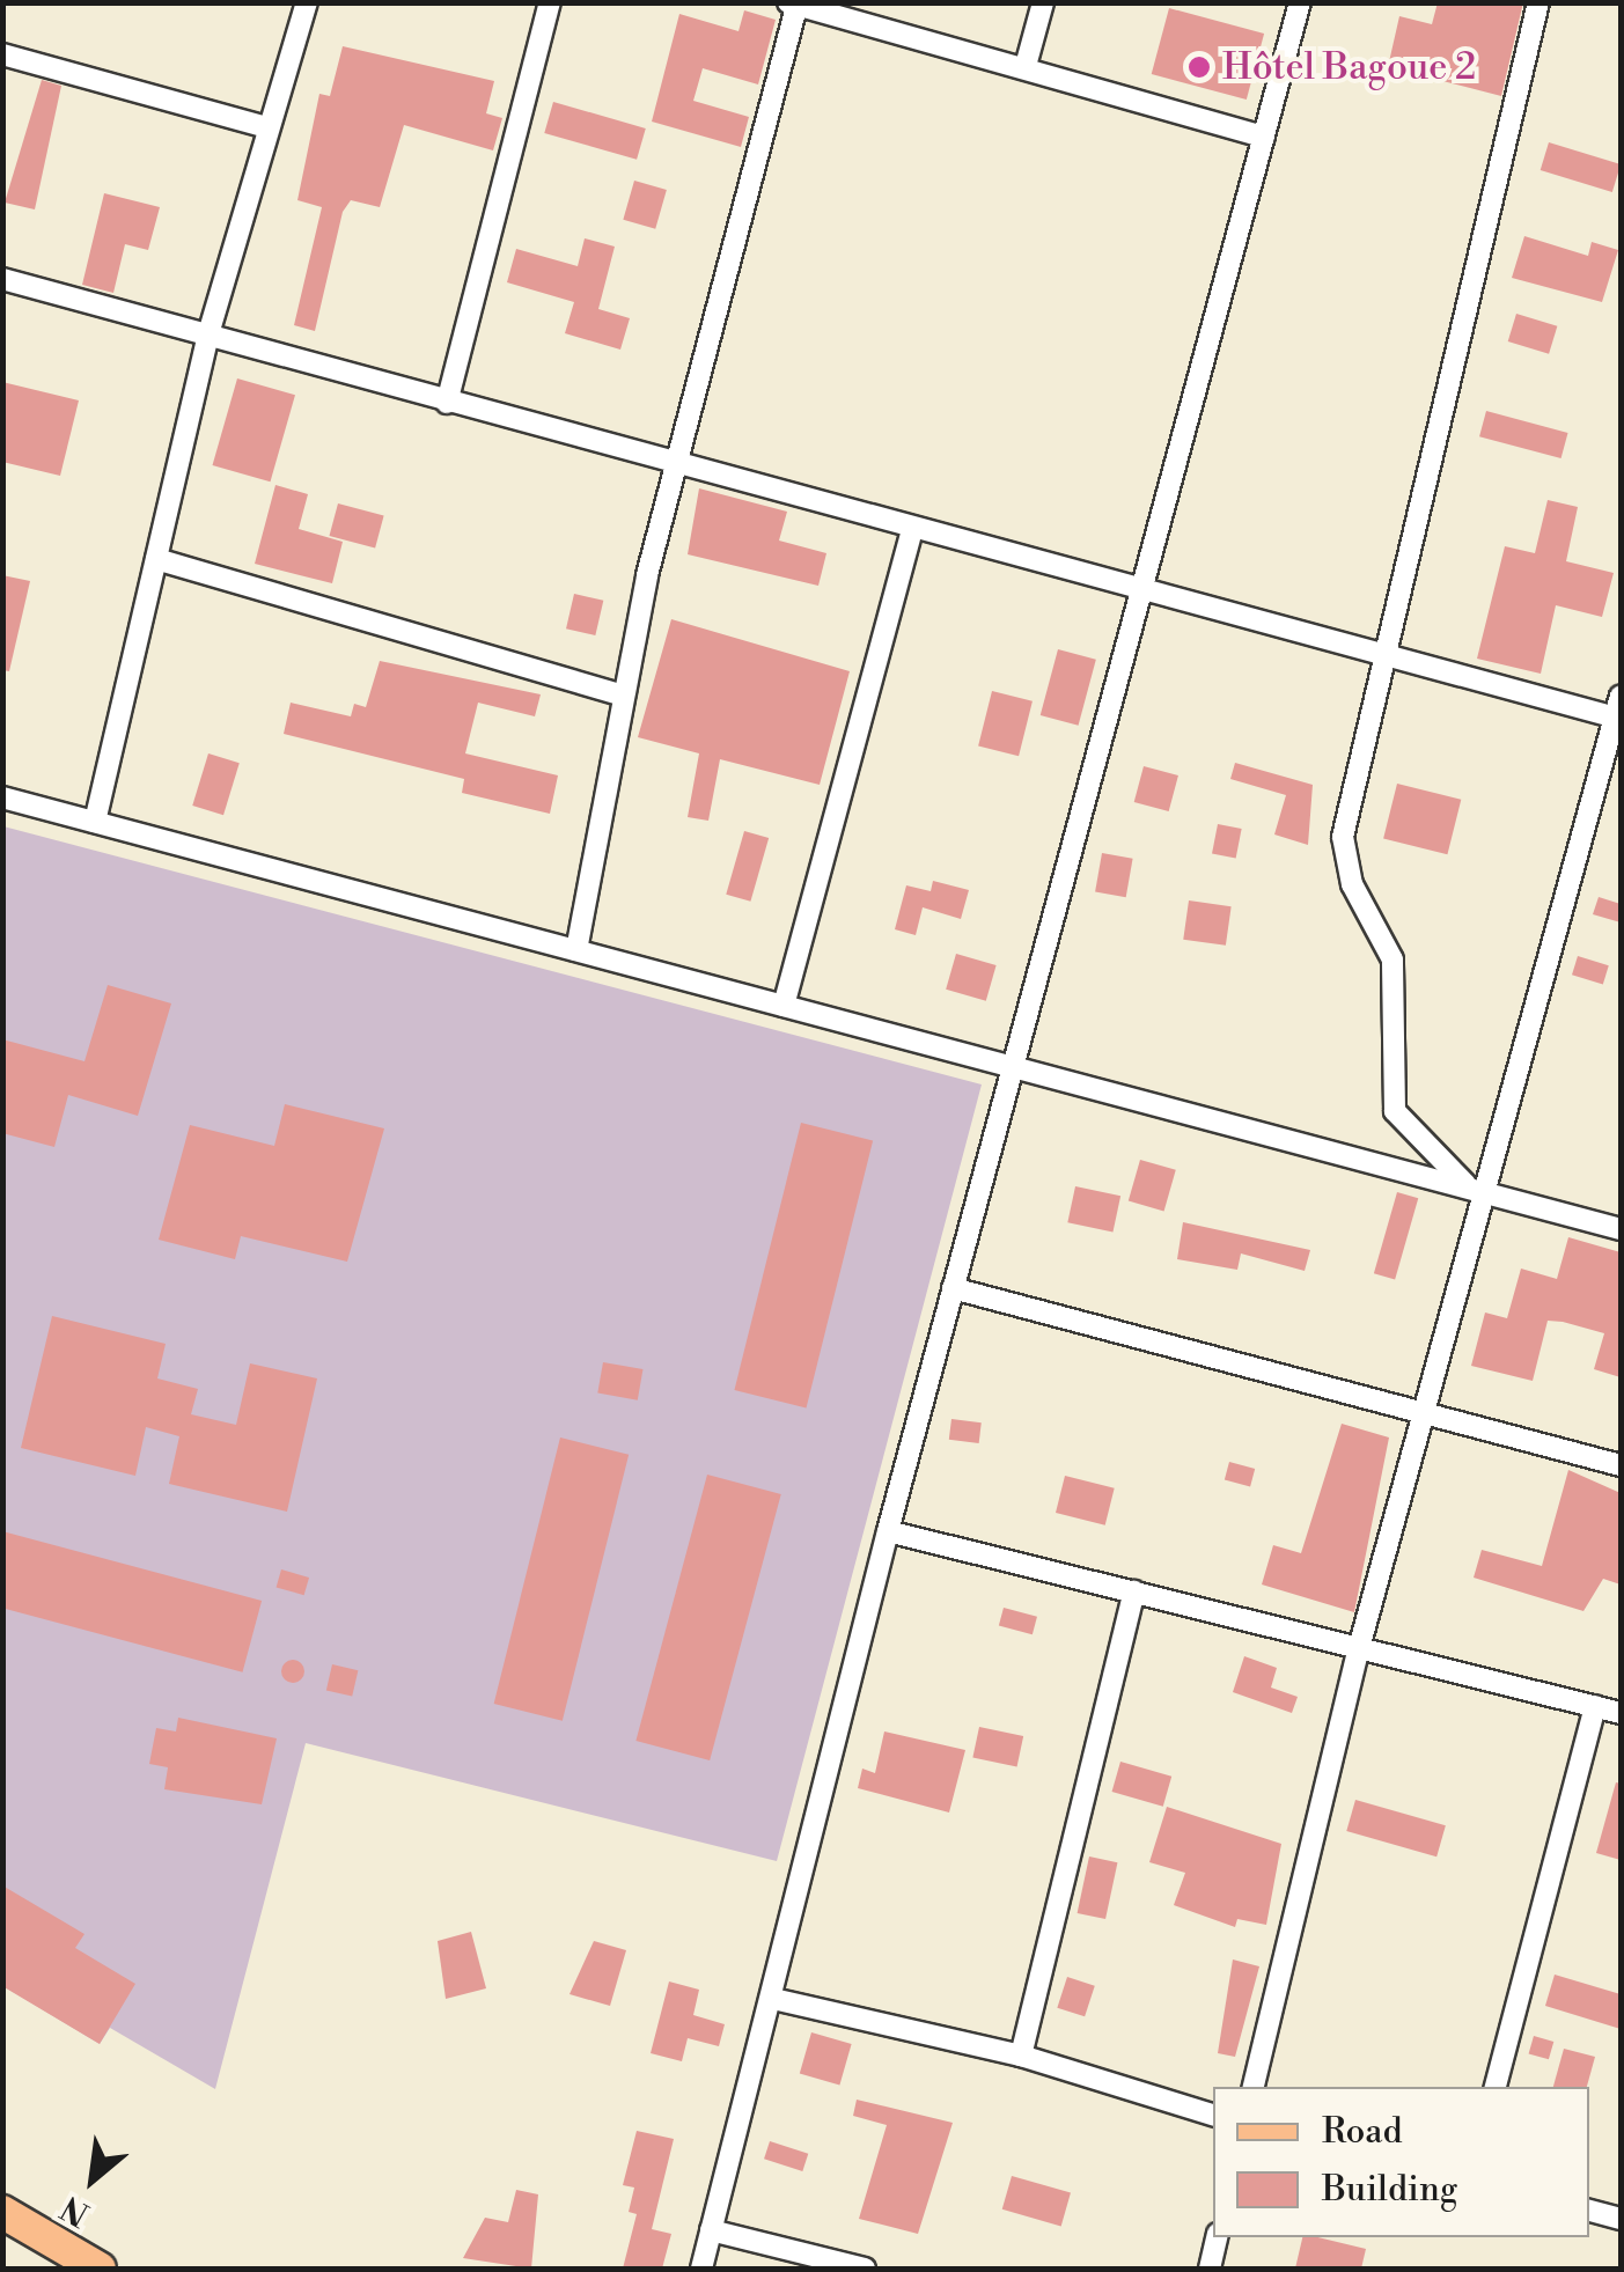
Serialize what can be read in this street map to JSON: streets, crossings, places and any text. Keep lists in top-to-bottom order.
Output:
{
  "places": ["Hôtel Bagoue 2"],
  "legend": ["Road", "Building"],
  "north": "bottom left"
}
